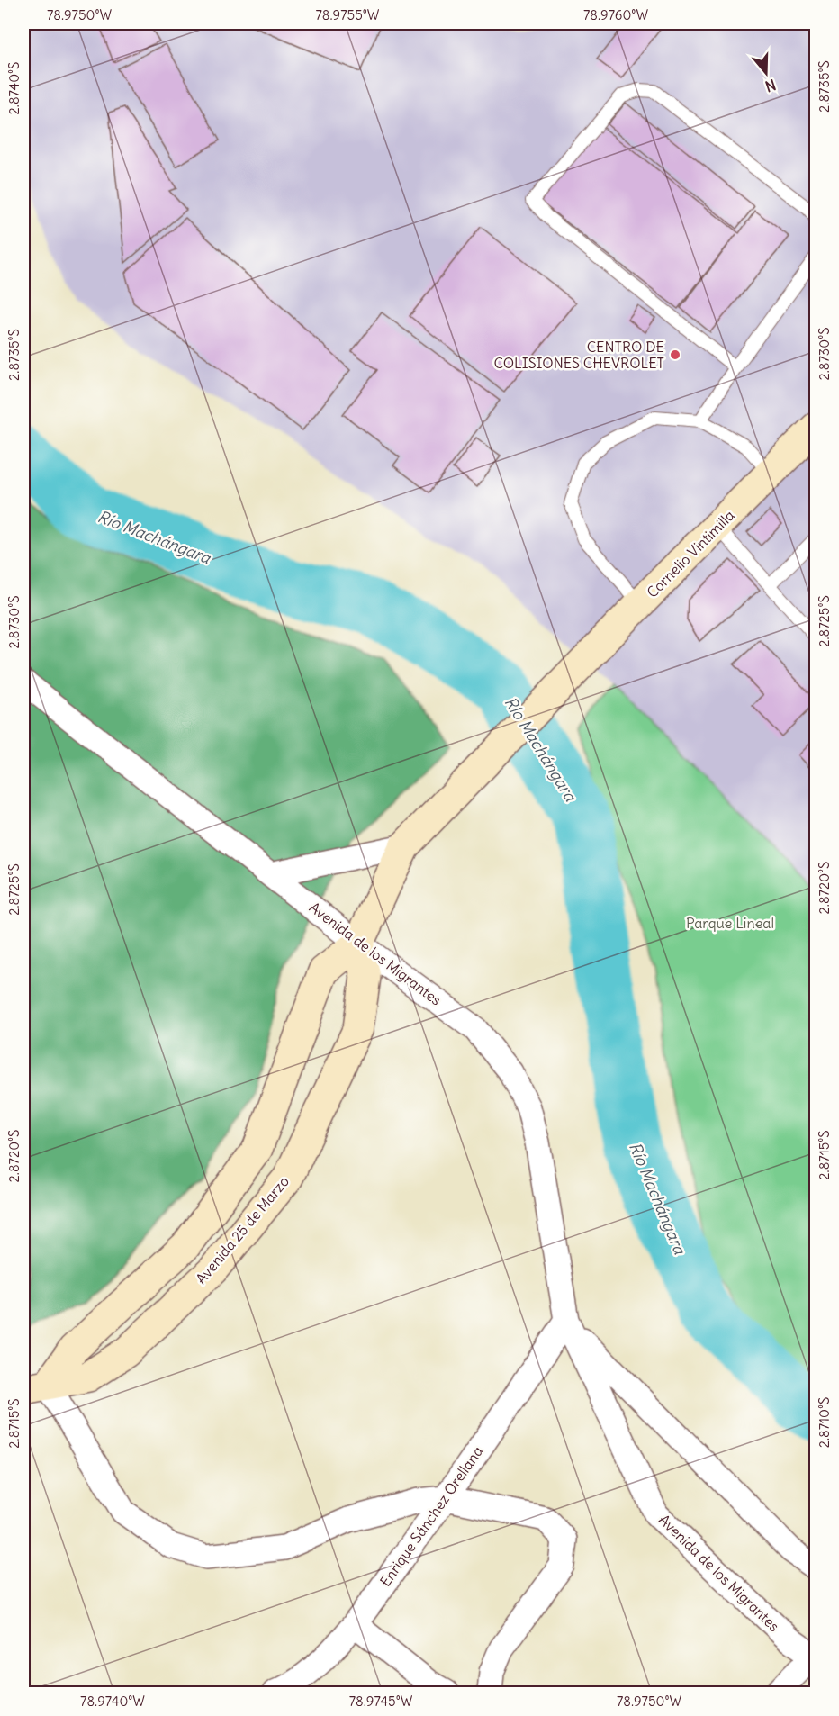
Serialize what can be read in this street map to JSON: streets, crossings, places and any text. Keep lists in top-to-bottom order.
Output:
{
  "streets": {
    "main road": ["Cornelio Vintimilla", "Avenida 25 de Marzo"],
    "street": ["Avenida de los Migrantes", "Enrique Sánchez Orellana"]
  },
  "crossings": [
    ["Avenida de los Migrantes", "Avenida 25 de Marzo"],
    ["Avenida de los Migrantes", "Enrique Sánchez Orellana"]
  ],
  "water": ["Río Machángara"],
  "parks": ["Parque Lineal"],
  "places": ["CENTRO DE COLISIONES CHEVROLET"],
  "north": "bottom",
  "coordinates": [
    "78.9750°W",
    "78.9755°W",
    "78.9760°W",
    "2.8735°S",
    "2.8740°S",
    "2.8730°S",
    "2.8725°S",
    "2.8720°S",
    "2.8715°S",
    "2.8710°S",
    "78.9740°W",
    "78.9745°W"
  ]
}
